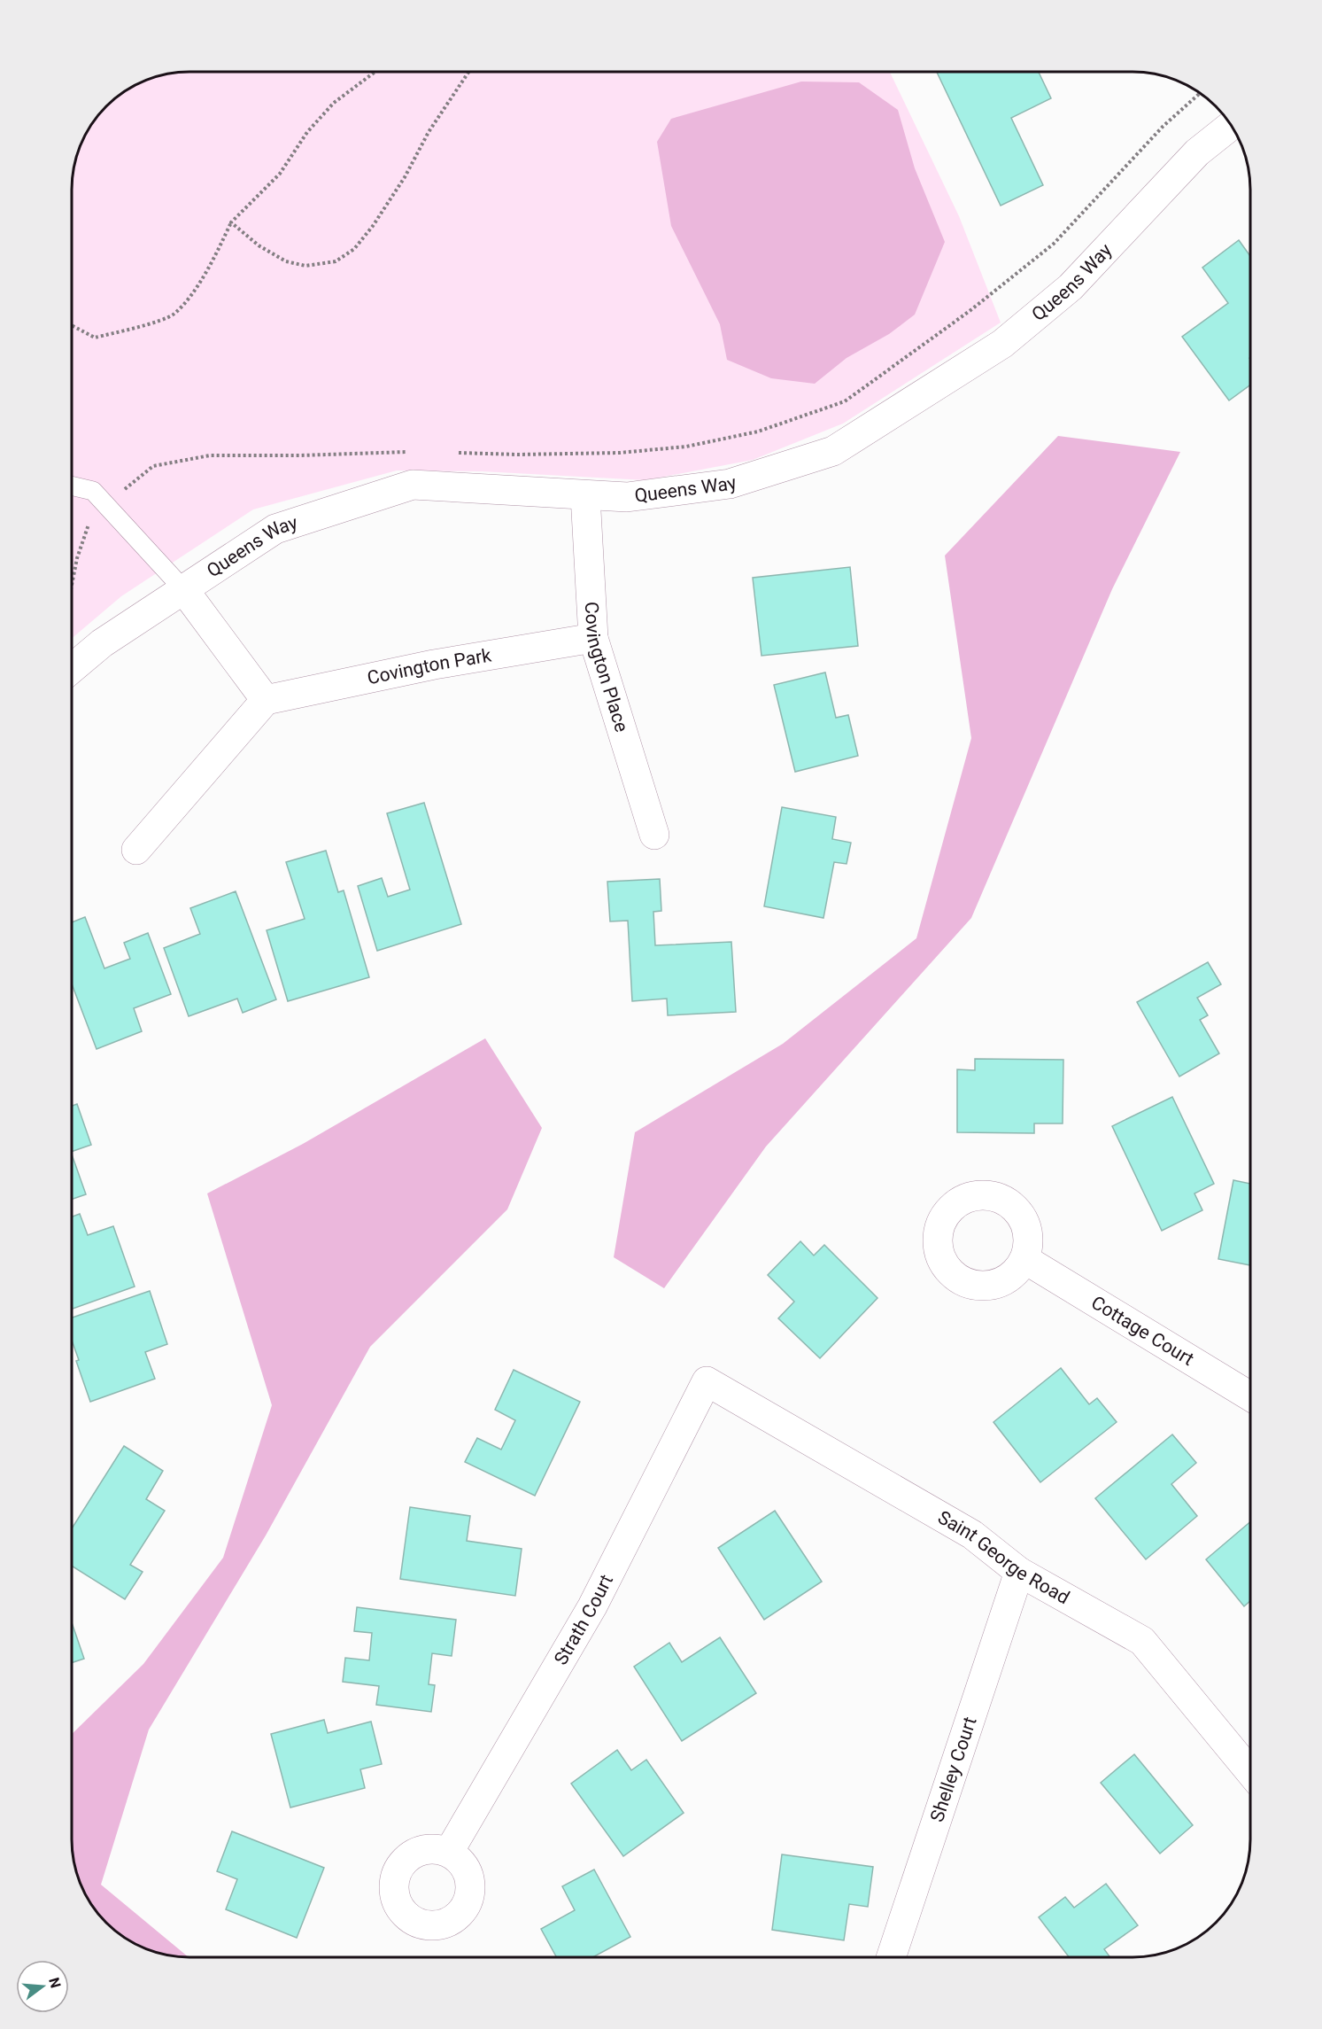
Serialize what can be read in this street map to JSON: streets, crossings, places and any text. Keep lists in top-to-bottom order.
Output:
{
  "streets": {
    "street": [
      "Queens Way",
      "Covington Park",
      "Covington Place",
      "Cottage Court",
      "Saint George Road",
      "Strath Court",
      "Shelley Court"
    ]
  },
  "crossings": [
    ["Queens Way", "Covington Place"],
    ["Covington Park", "Covington Place"],
    ["Saint George Road", "Strath Court"],
    ["Saint George Road", "Shelley Court"]
  ],
  "north": "right"
}
